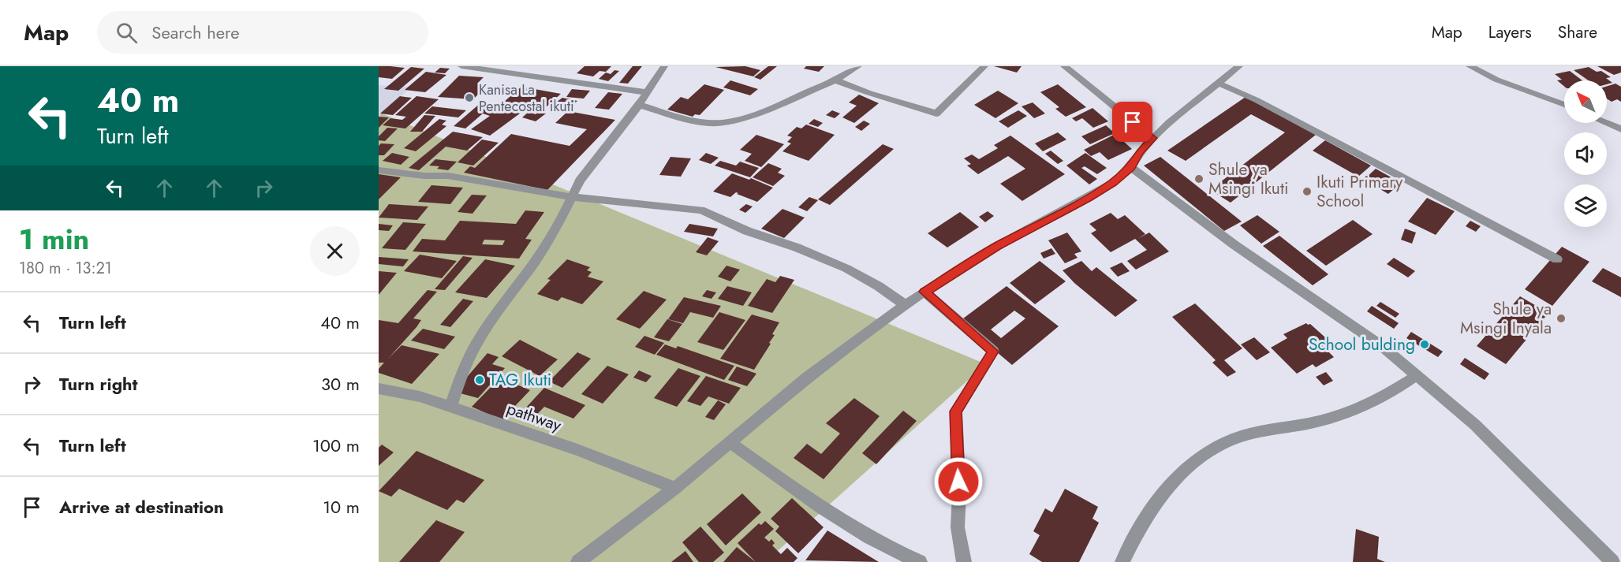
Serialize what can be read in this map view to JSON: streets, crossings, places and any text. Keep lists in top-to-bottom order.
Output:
{
  "streets": {
    "street": ["pathway"]
  },
  "places": [
    "Kanisa La Pentecostal ikuti",
    "Shule ya Msingi Ikuti",
    "Ikuti Primary School",
    "Shule ya Msingi Inyala",
    "School bulding",
    "TAG Ikuti"
  ],
  "north": "top left",
  "page": {
    "header": "Map",
    "search": "Search here",
    "nav": ["Map", "Layers", "Share"],
    "turn": ["40 m", "Turn left"],
    "heading": ["1 min", "180 m · 13:21"],
    "list": [
      {
        "name": "Turn left",
        "value": "40 m"
      },
      {
        "name": "Turn right",
        "value": "30 m"
      },
      {
        "name": "Turn left",
        "value": "100 m"
      },
      {
        "name": "Arrive at destination",
        "value": "10 m"
      }
    ]
  }
}
